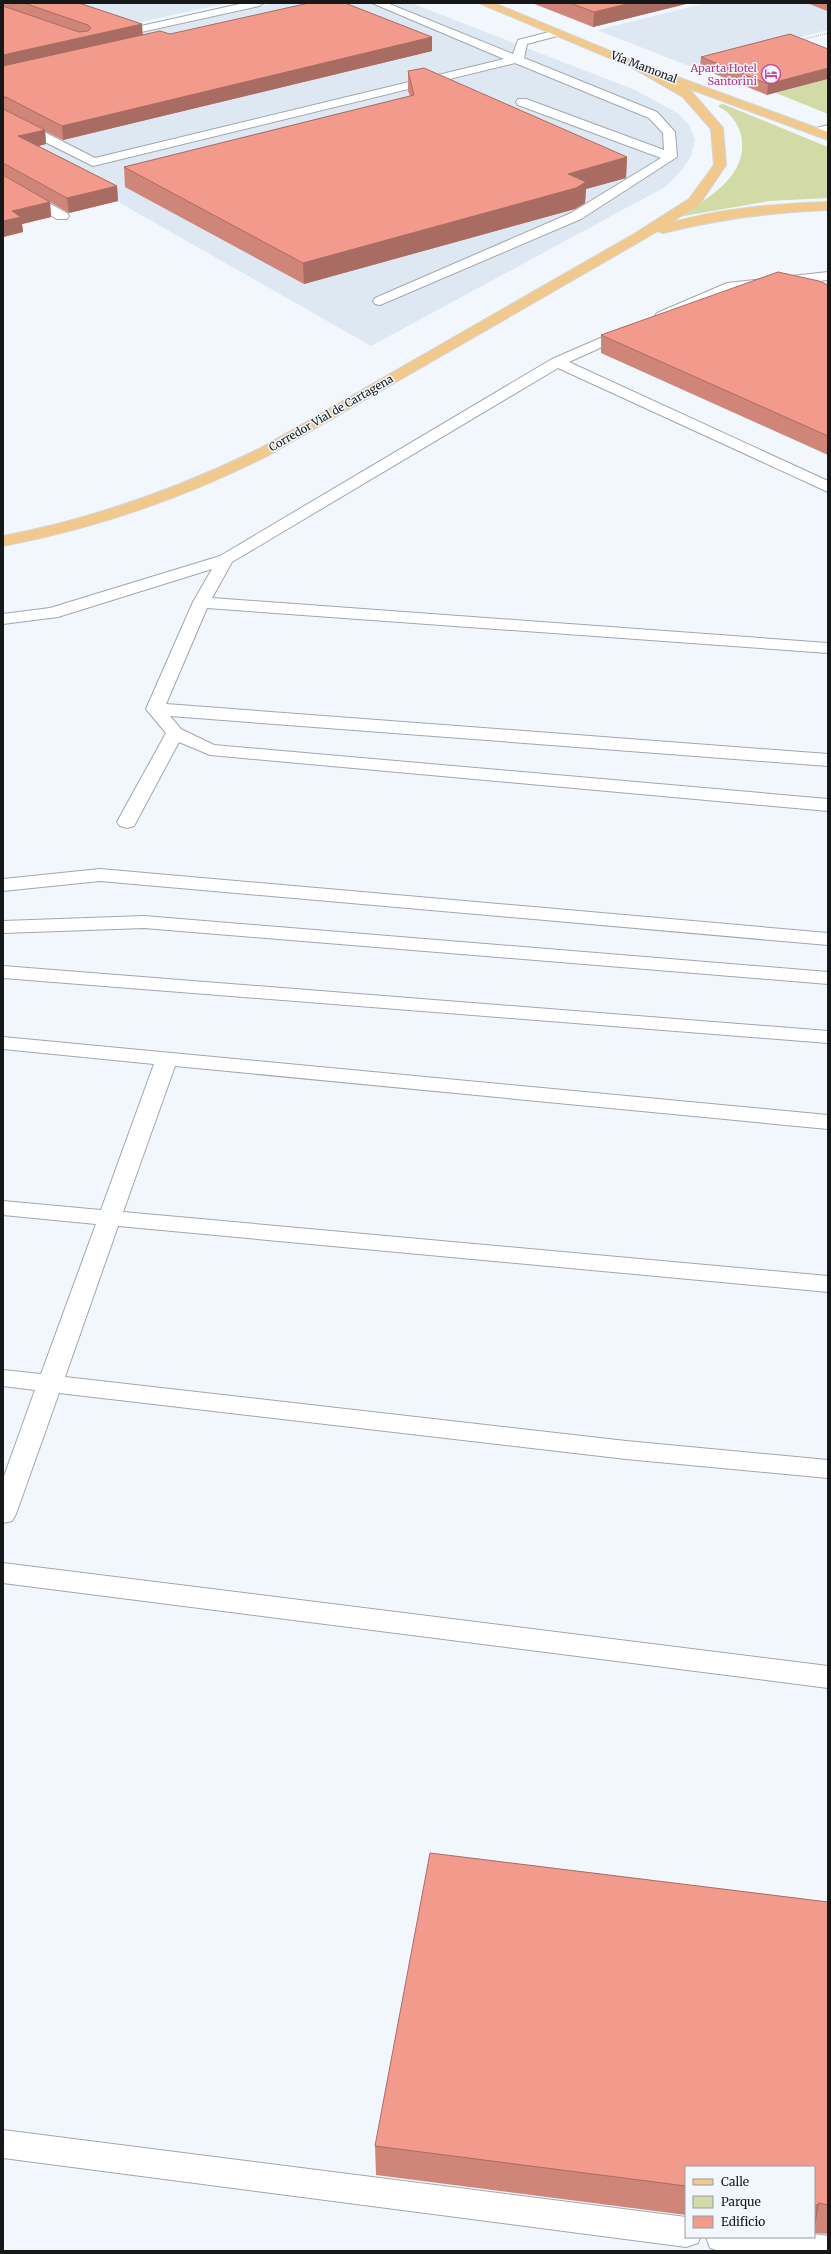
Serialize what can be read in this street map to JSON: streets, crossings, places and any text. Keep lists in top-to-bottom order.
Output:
{
  "streets": {
    "main road": ["Vía Mamonal", "Corredor Vial de Cartagena"]
  },
  "crossings": [
    ["Vía Mamonal", "Corredor Vial de Cartagena"]
  ],
  "places": {
    "hotel": ["Aparta Hotel Santorini"]
  },
  "legend": ["Calle", "Parque", "Edificio"]
}
